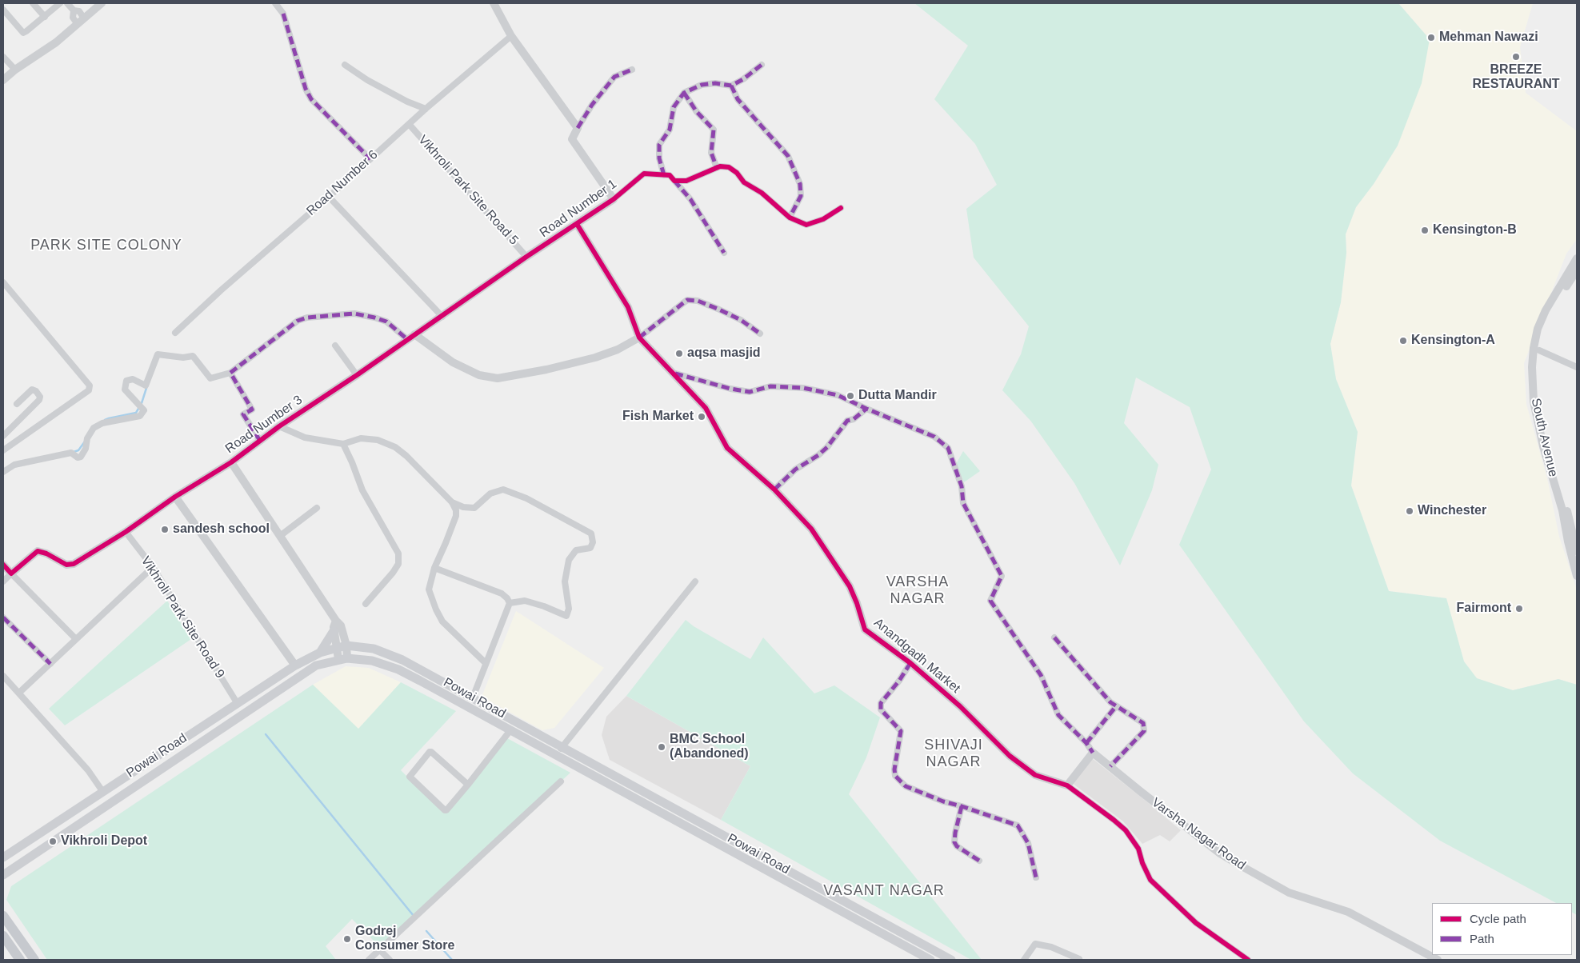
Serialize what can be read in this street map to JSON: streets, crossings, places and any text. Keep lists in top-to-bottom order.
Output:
{
  "streets": {
    "main road": ["Powai Road"],
    "street": [
      "Road Number 6",
      "Vikhroli Park Site Road 5",
      "Road Number 1",
      "Road Number 3",
      "South Avenue",
      "Vikhroli Park Site Road 9",
      "Anandgadh Market",
      "Varsha Nagar Road"
    ]
  },
  "crossings": [
    ["Road Number 6", "Vikhroli Park Site Road 5"],
    ["Vikhroli Park Site Road 5", "Road Number 1"],
    ["Road Number 1", "Road Number 3"],
    ["Road Number 1", "Anandgadh Market"],
    ["Road Number 3", "Vikhroli Park Site Road 9"],
    ["Vikhroli Park Site Road 9", "Powai Road"]
  ],
  "districts": [
    "PARK SITE COLONY",
    "VARSHA NAGAR",
    "SHIVAJI NAGAR",
    "VASANT NAGAR"
  ],
  "places": [
    "Mehman Nawazi",
    "BREEZE RESTAURANT",
    "Kensington-B",
    "Kensington-A",
    "aqsa masjid",
    "Dutta Mandir",
    "Fish Market",
    "Winchester",
    "sandesh school",
    "Fairmont",
    "BMC School (Abandoned)",
    "Vikhroli Depot",
    "Godrej Consumer Store"
  ],
  "legend": ["Cycle path", "Path"]
}
